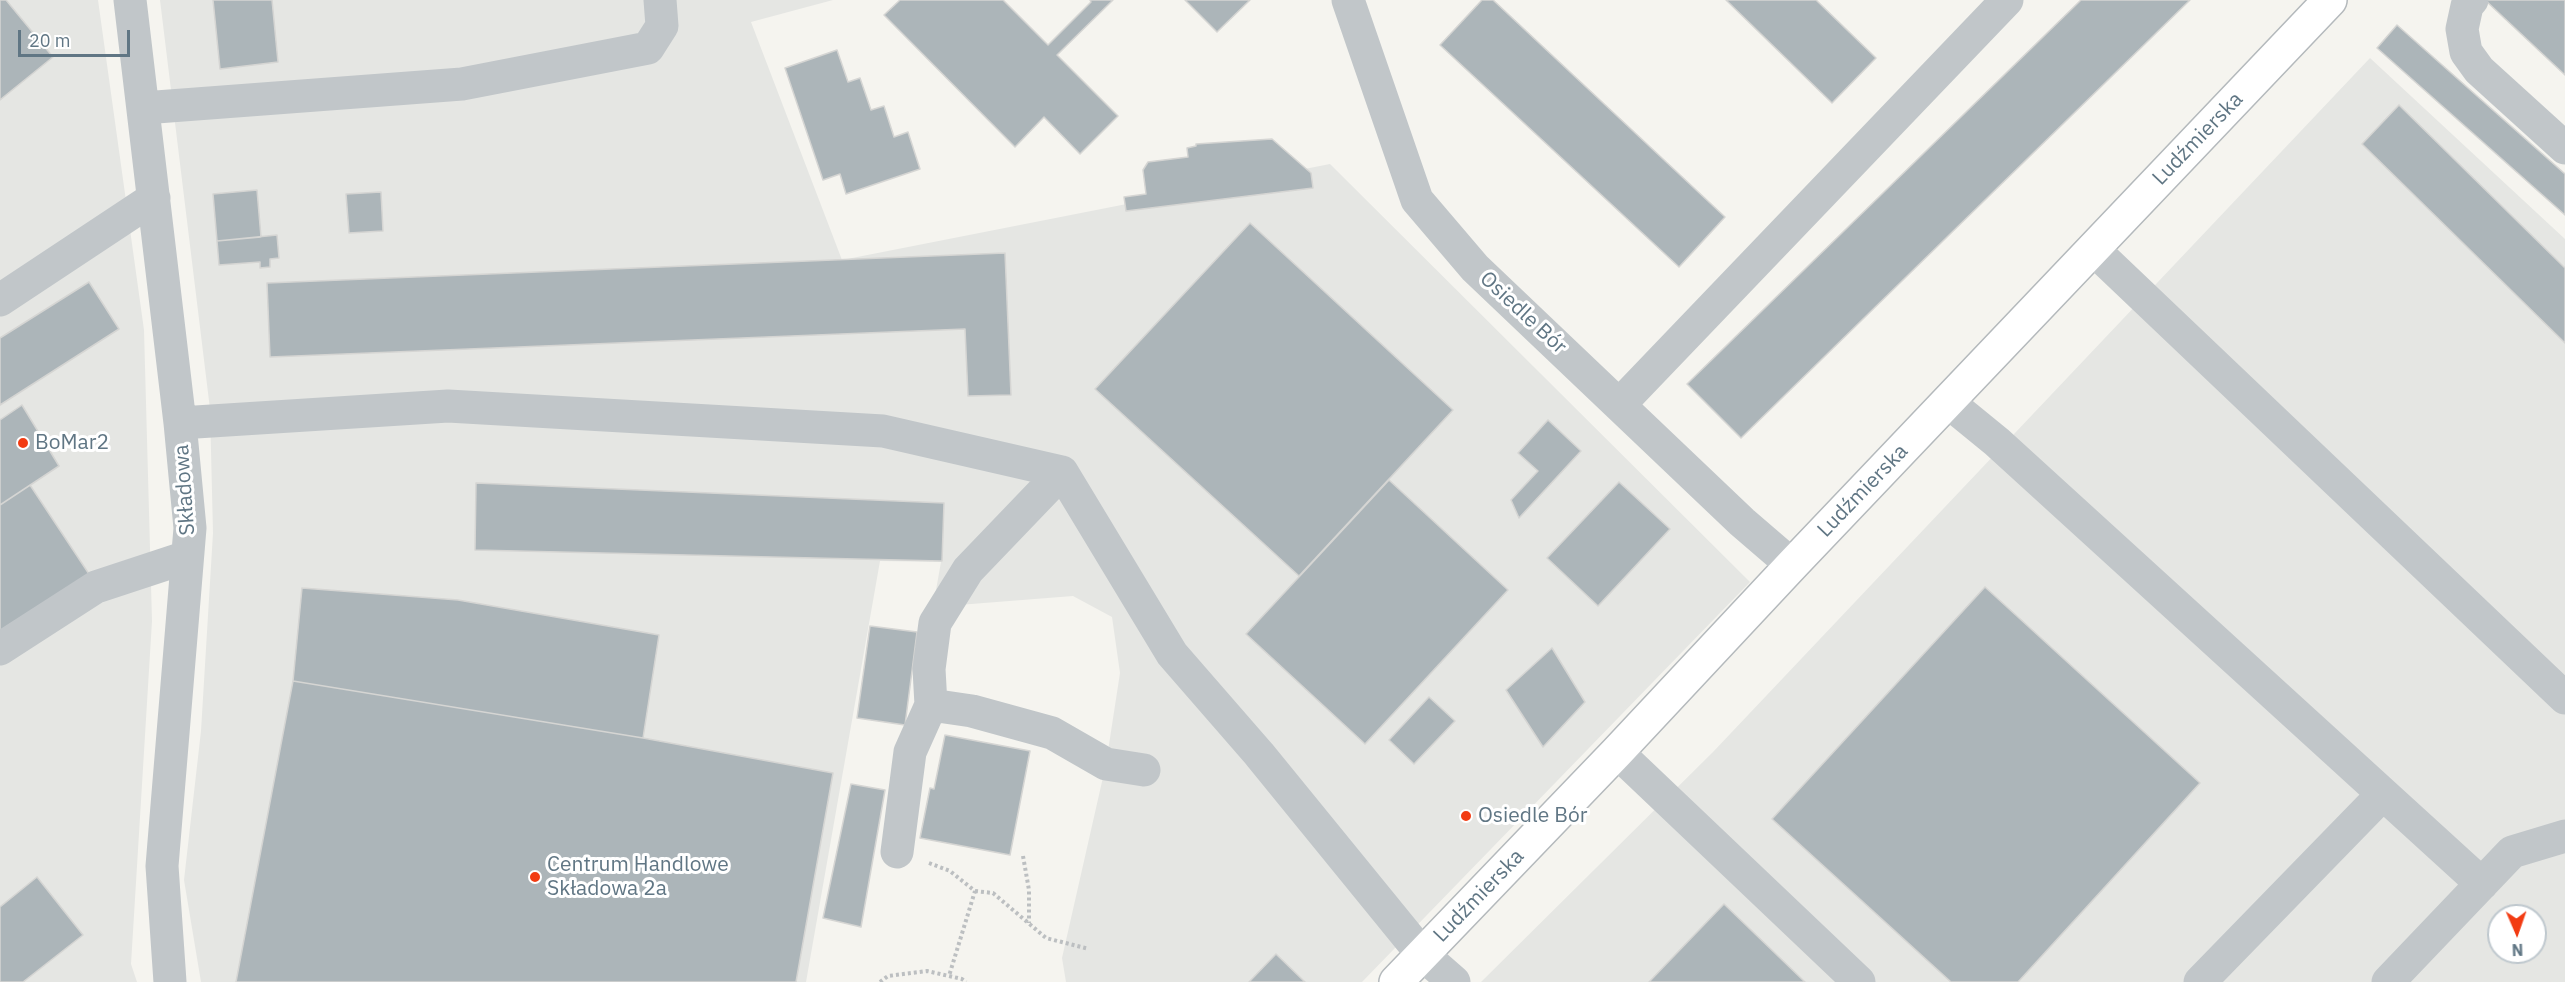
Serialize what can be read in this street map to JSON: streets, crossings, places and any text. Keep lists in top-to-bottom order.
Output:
{
  "streets": {
    "main road": ["Ludźmierska"],
    "street": ["Osiedle Bór", "Składowa"]
  },
  "crossings": [
    ["Ludźmierska", "Osiedle Bór"]
  ],
  "places": ["BoMar2", "Osiedle Bór", "Centrum Handlowe Składowa 2a"],
  "scale_bar": "20 m",
  "north": "bottom"
}
